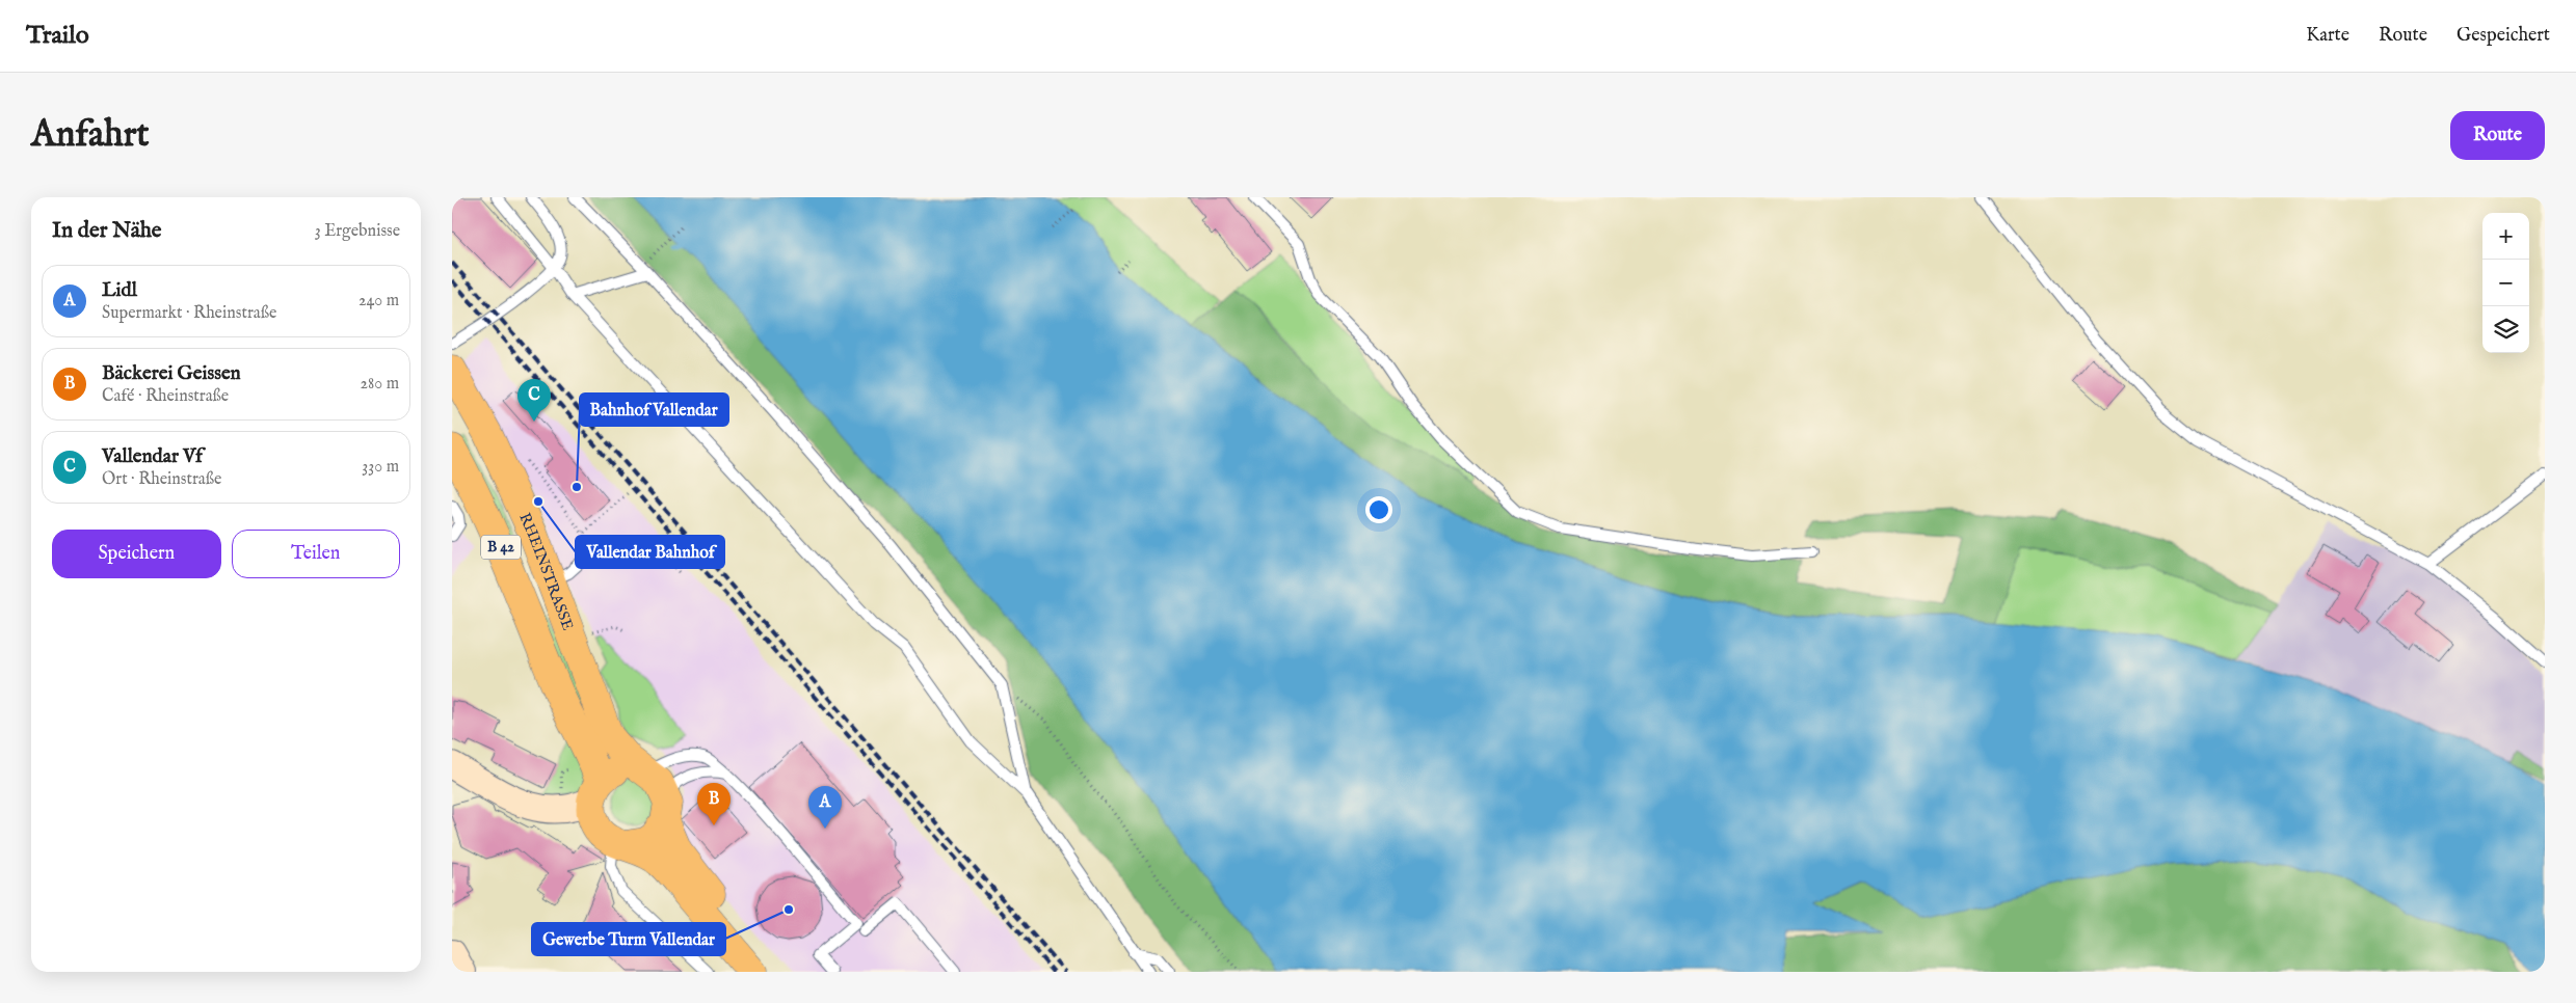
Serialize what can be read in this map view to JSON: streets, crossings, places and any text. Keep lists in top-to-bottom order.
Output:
{
  "streets": {
    "main road": ["B 42", "RHEINSTRASSE"]
  },
  "places": ["Bahnhof Vallendar", "Vallendar Bahnhof", "Gewerbe Turm Vallendar"],
  "page": {
    "header": "Trailo",
    "nav": ["Karte", "Route", "Gespeichert"],
    "buttons": [
      "Route",
      ["Speichern", "Teilen"]
    ],
    "title": "Anfahrt",
    "heading": ["In der Nähe", "3 Ergebnisse"],
    "map_buttons": ["+", "−"],
    "list": [
      {
        "mark": "A",
        "name": "Lidl",
        "note": "Supermarkt · Rheinstraße",
        "value": "240 m"
      },
      {
        "mark": "B",
        "name": "Bäckerei Geissen",
        "note": "Café · Rheinstraße",
        "value": "280 m"
      },
      {
        "mark": "C",
        "name": "Vallendar Vf",
        "note": "Ort · Rheinstraße",
        "value": "330 m"
      }
    ],
    "pins": ["C", "B", "A"]
  }
}
